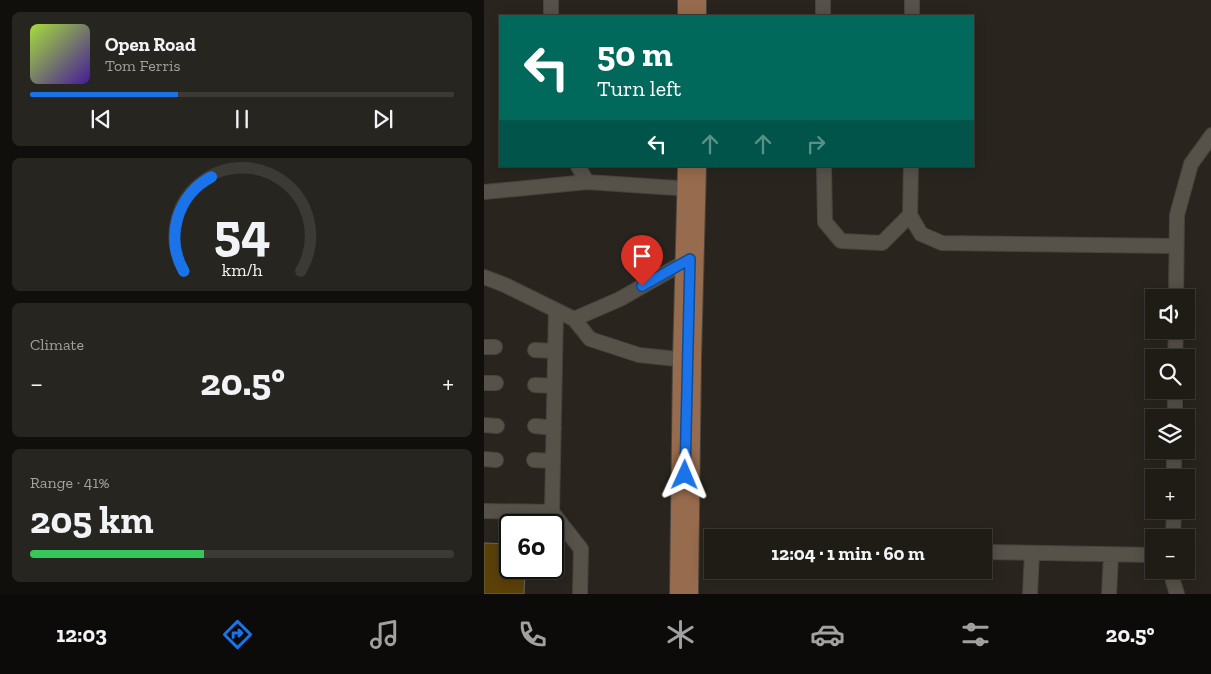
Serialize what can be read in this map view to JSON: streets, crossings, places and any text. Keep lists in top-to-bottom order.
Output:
{
  "page": {
    "turn": ["50 m", "Turn left"],
    "song": ["Open Road", "Tom Ferris"],
    "map_buttons": ["+", "−"],
    "tile": [
      "Climate",
      ["Range · 41%", "205 km"]
    ],
    "heat": ["−", "20.5°", "+"],
    "limit": "60",
    "trip": "12:04 · 1 min · 60 m",
    "tabs": ["12:03", "20.5°"],
    "gauge": ["54", "km/h"]
  }
}
